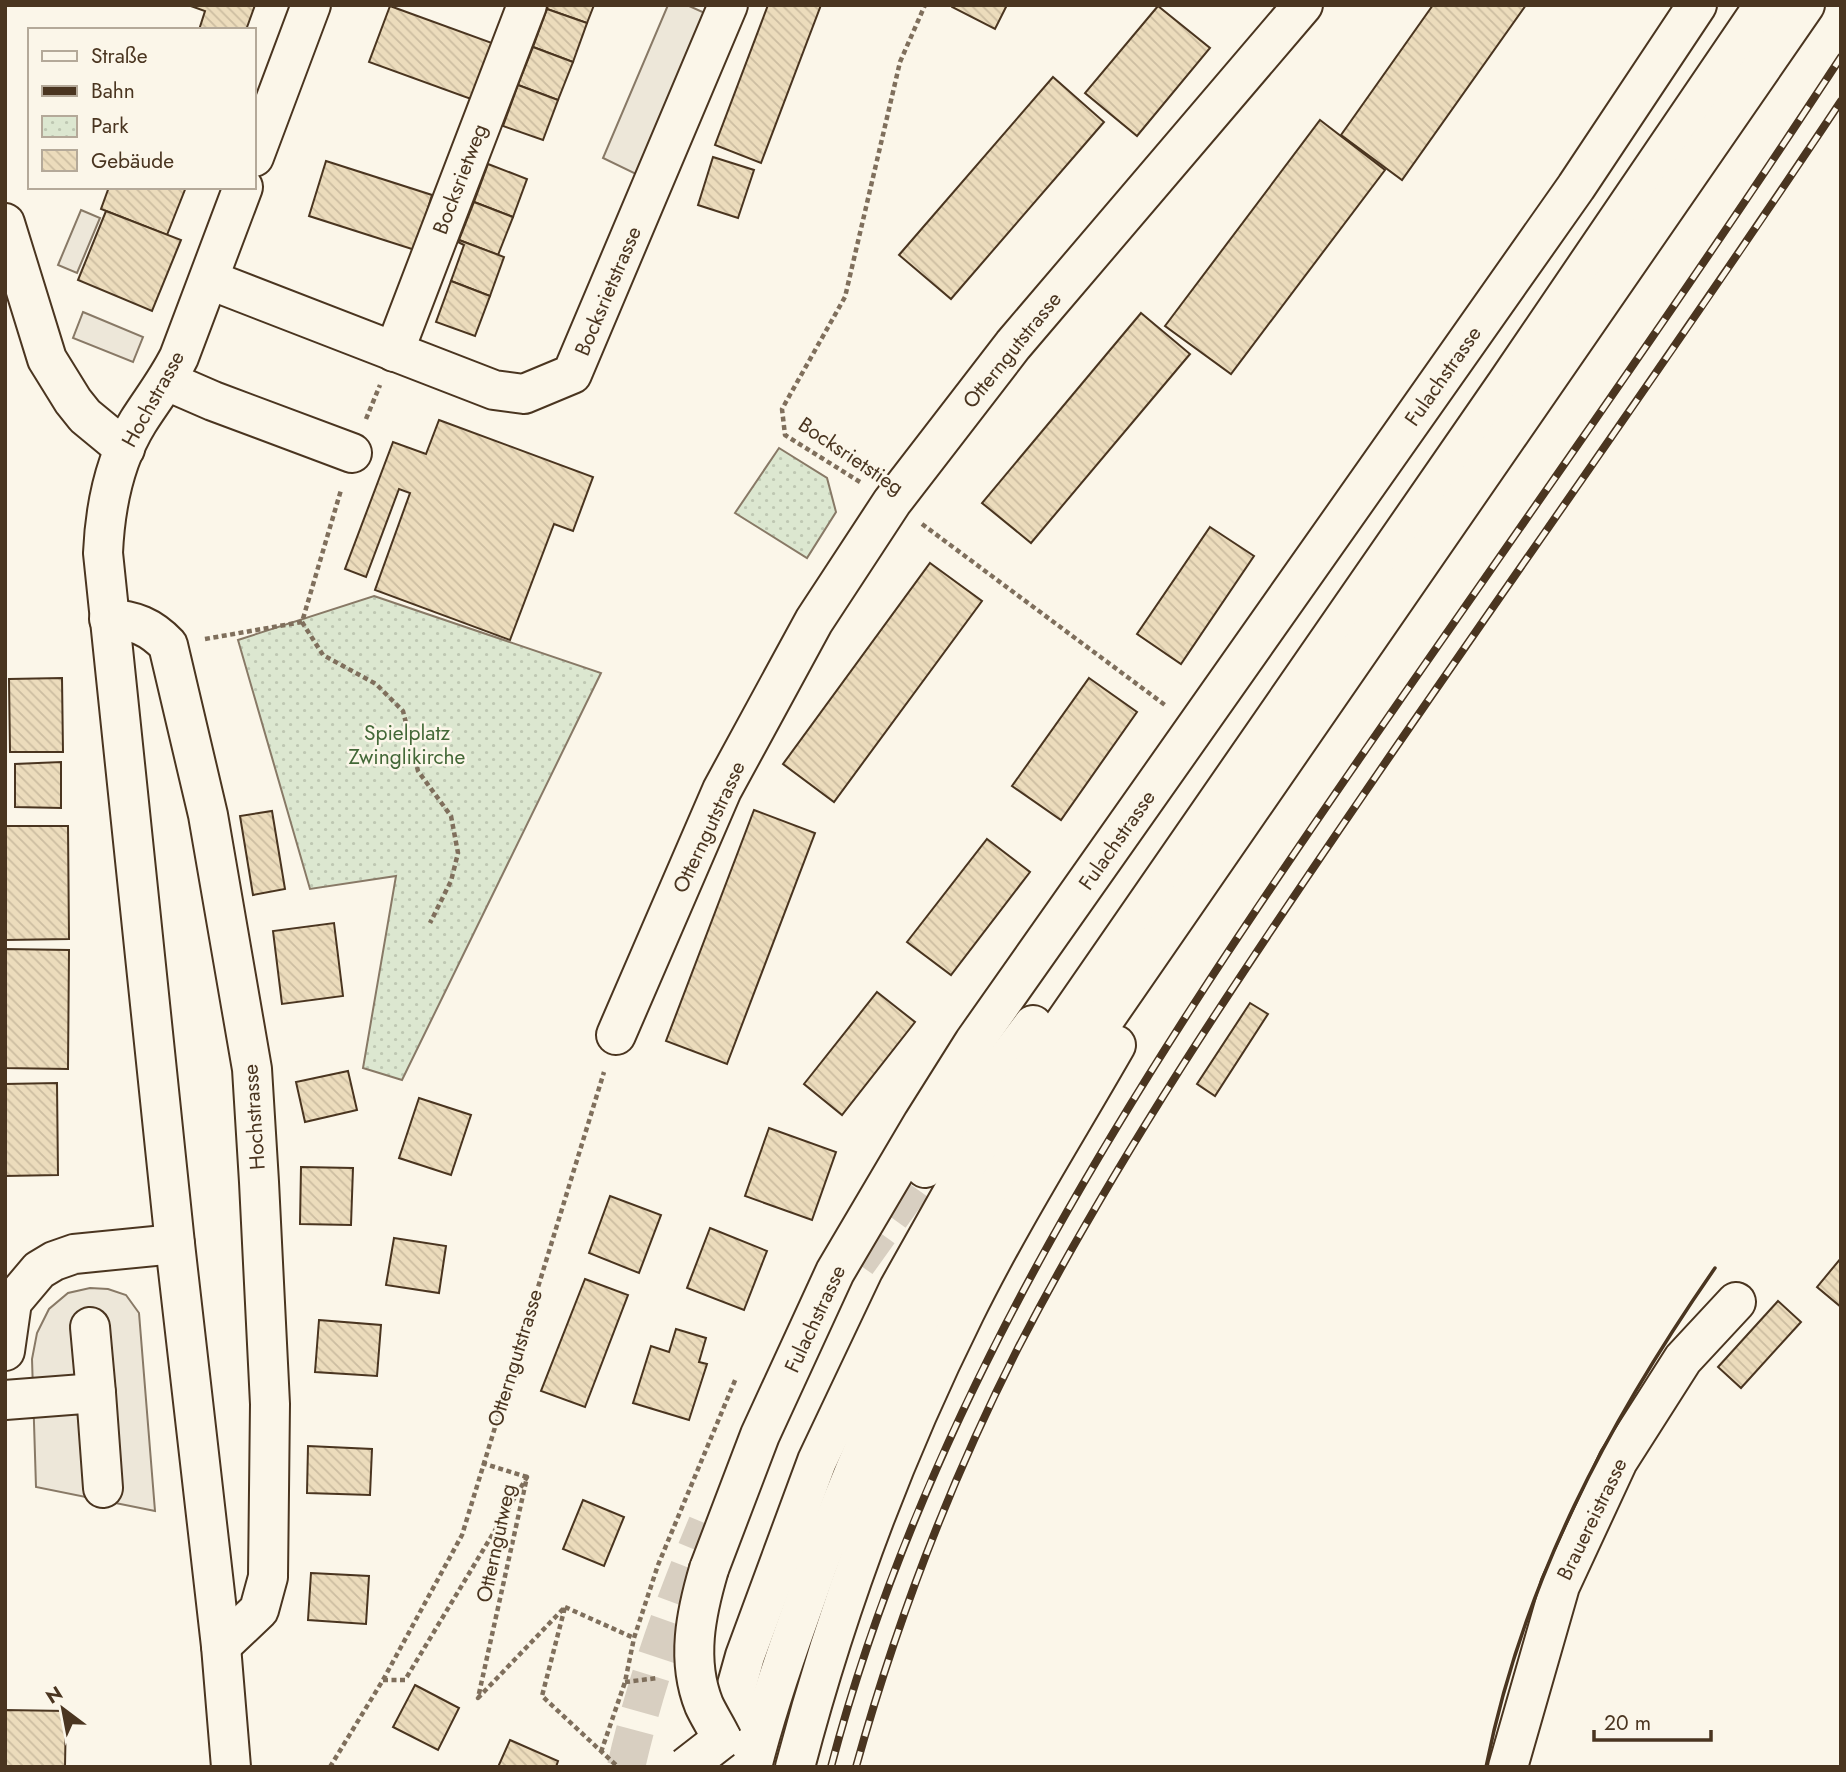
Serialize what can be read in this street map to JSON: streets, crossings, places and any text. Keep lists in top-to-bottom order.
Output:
{
  "streets": {
    "main road": [
      "Bocksrietweg",
      "Bocksrietstrasse",
      "Otterngutstrasse",
      "Fulachstrasse",
      "Hochstrasse",
      "Brauereistrasse"
    ],
    "path": ["Bocksrietstieg", "Otterngutweg"]
  },
  "crossings": [
    ["Bocksrietweg", "Bocksrietstrasse"],
    ["Bocksrietstrasse", "Hochstrasse"],
    ["Otterngutstrasse", "Bocksrietstieg"],
    ["Otterngutstrasse", "Otterngutweg"],
    ["Fulachstrasse", "Bocksrietstieg"]
  ],
  "parks": ["Spielplatz Zwinglikirche"],
  "legend": [
    "Straße",
    "Bahn",
    "Park",
    "Gebäude"
  ],
  "scale_bar": "20 m",
  "north": "top left"
}
